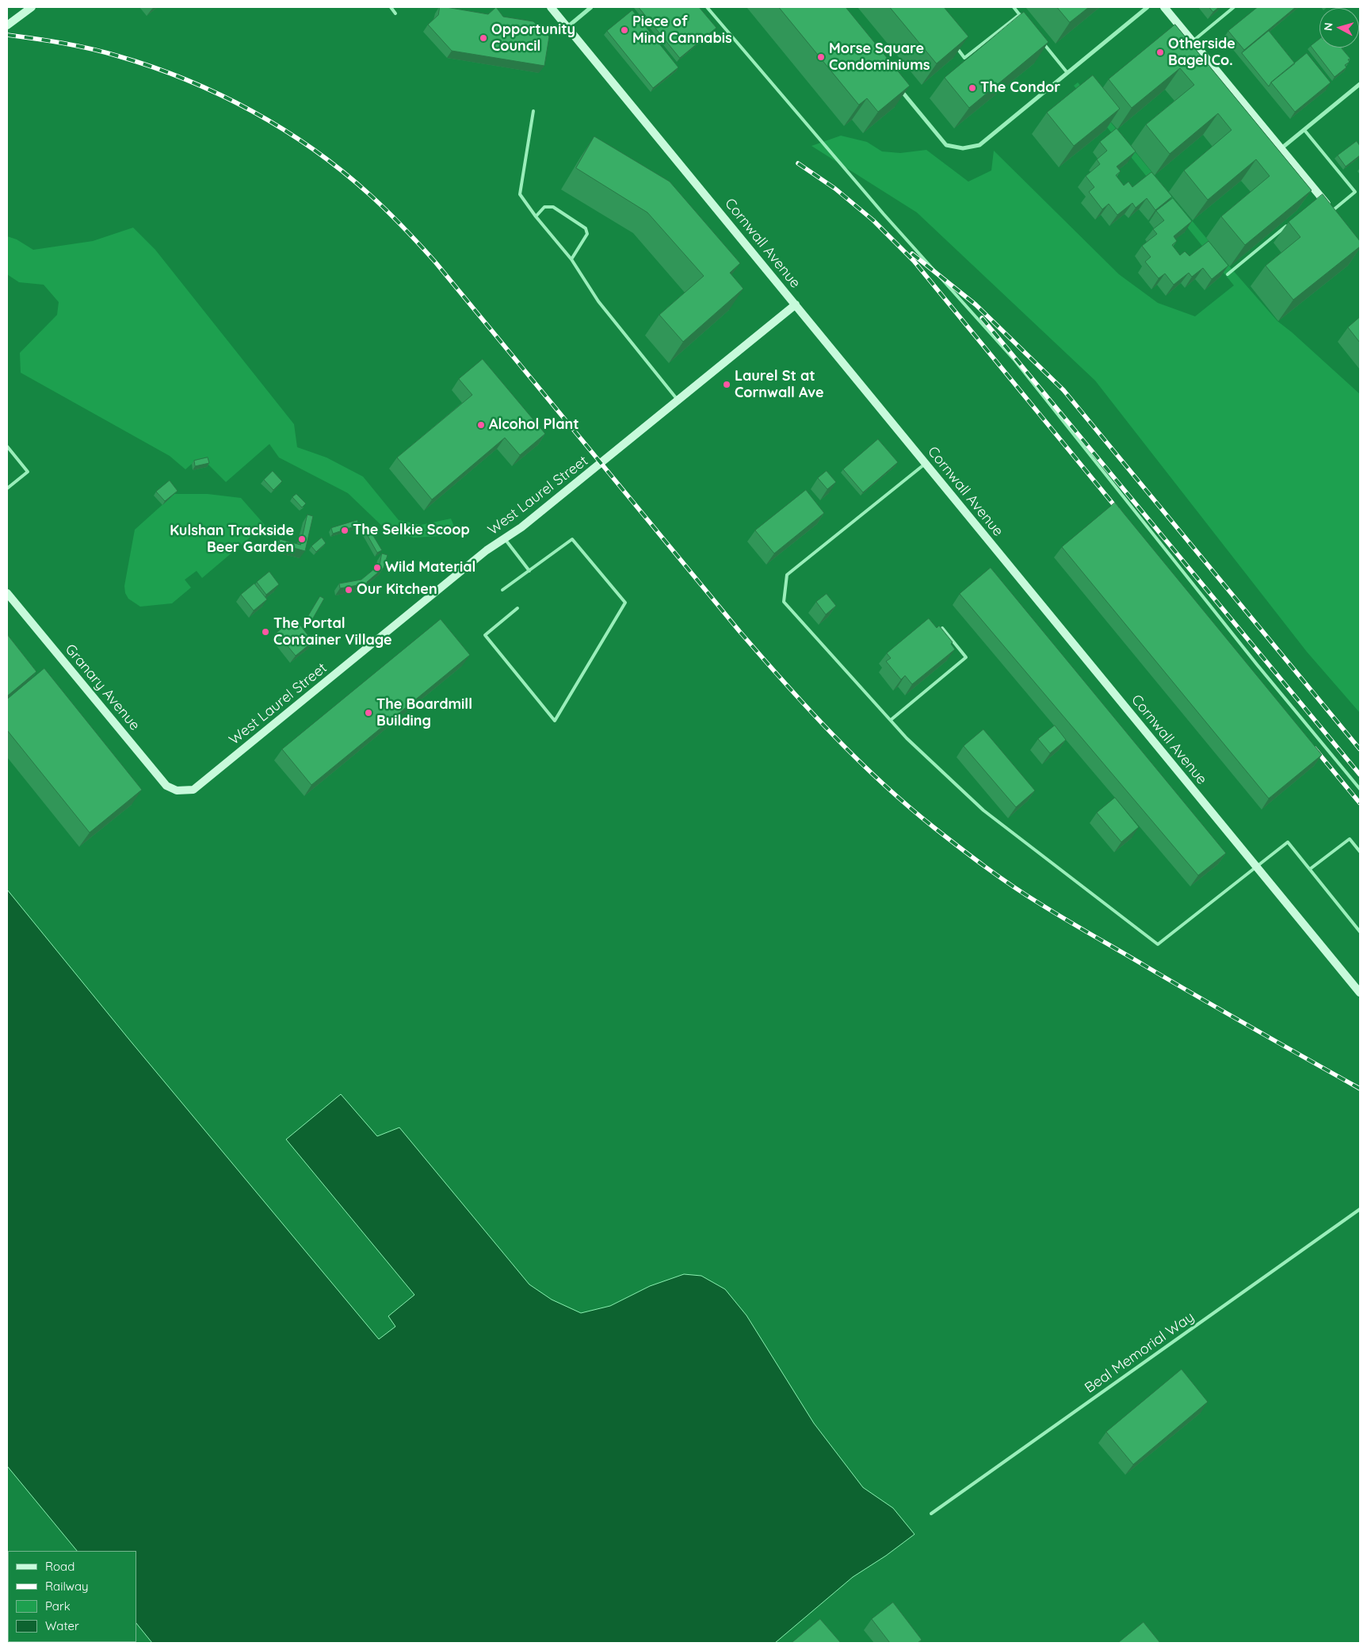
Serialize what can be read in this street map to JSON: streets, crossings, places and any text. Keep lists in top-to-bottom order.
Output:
{
  "streets": {
    "street": ["Cornwall Avenue", "West Laurel Street", "Granary Avenue"],
    "lane": ["Beal Memorial Way"]
  },
  "crossings": [
    ["Cornwall Avenue", "West Laurel Street"],
    ["West Laurel Street", "Granary Avenue"]
  ],
  "places": [
    "Piece of Mind Cannabis",
    "Opportunity Council",
    "Otherside Bagel Co.",
    "Morse Square Condominiums",
    "The Condor",
    "Laurel St at Cornwall Ave",
    "Alcohol Plant",
    "The Selkie Scoop",
    "Kulshan Trackside Beer Garden",
    "Wild Material",
    "Our Kitchen",
    "The Portal Container Village",
    "The Boardmill Building"
  ],
  "legend": [
    "Road",
    "Railway",
    "Park",
    "Water"
  ],
  "north": "left"
}
